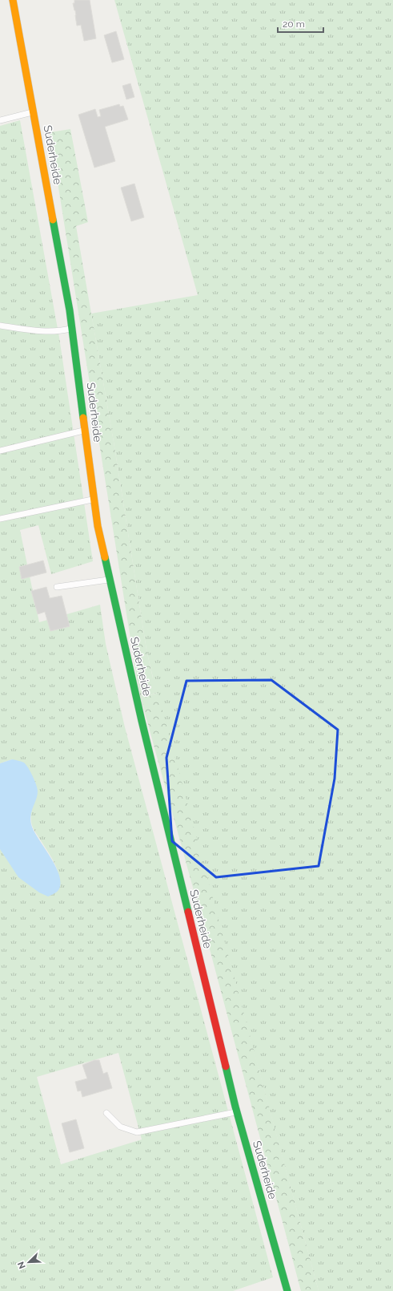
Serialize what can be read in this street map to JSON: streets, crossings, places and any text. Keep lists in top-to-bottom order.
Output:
{
  "streets": {
    "street": ["Suderheide"]
  },
  "scale_bar": "20 m",
  "north": "bottom left"
}
